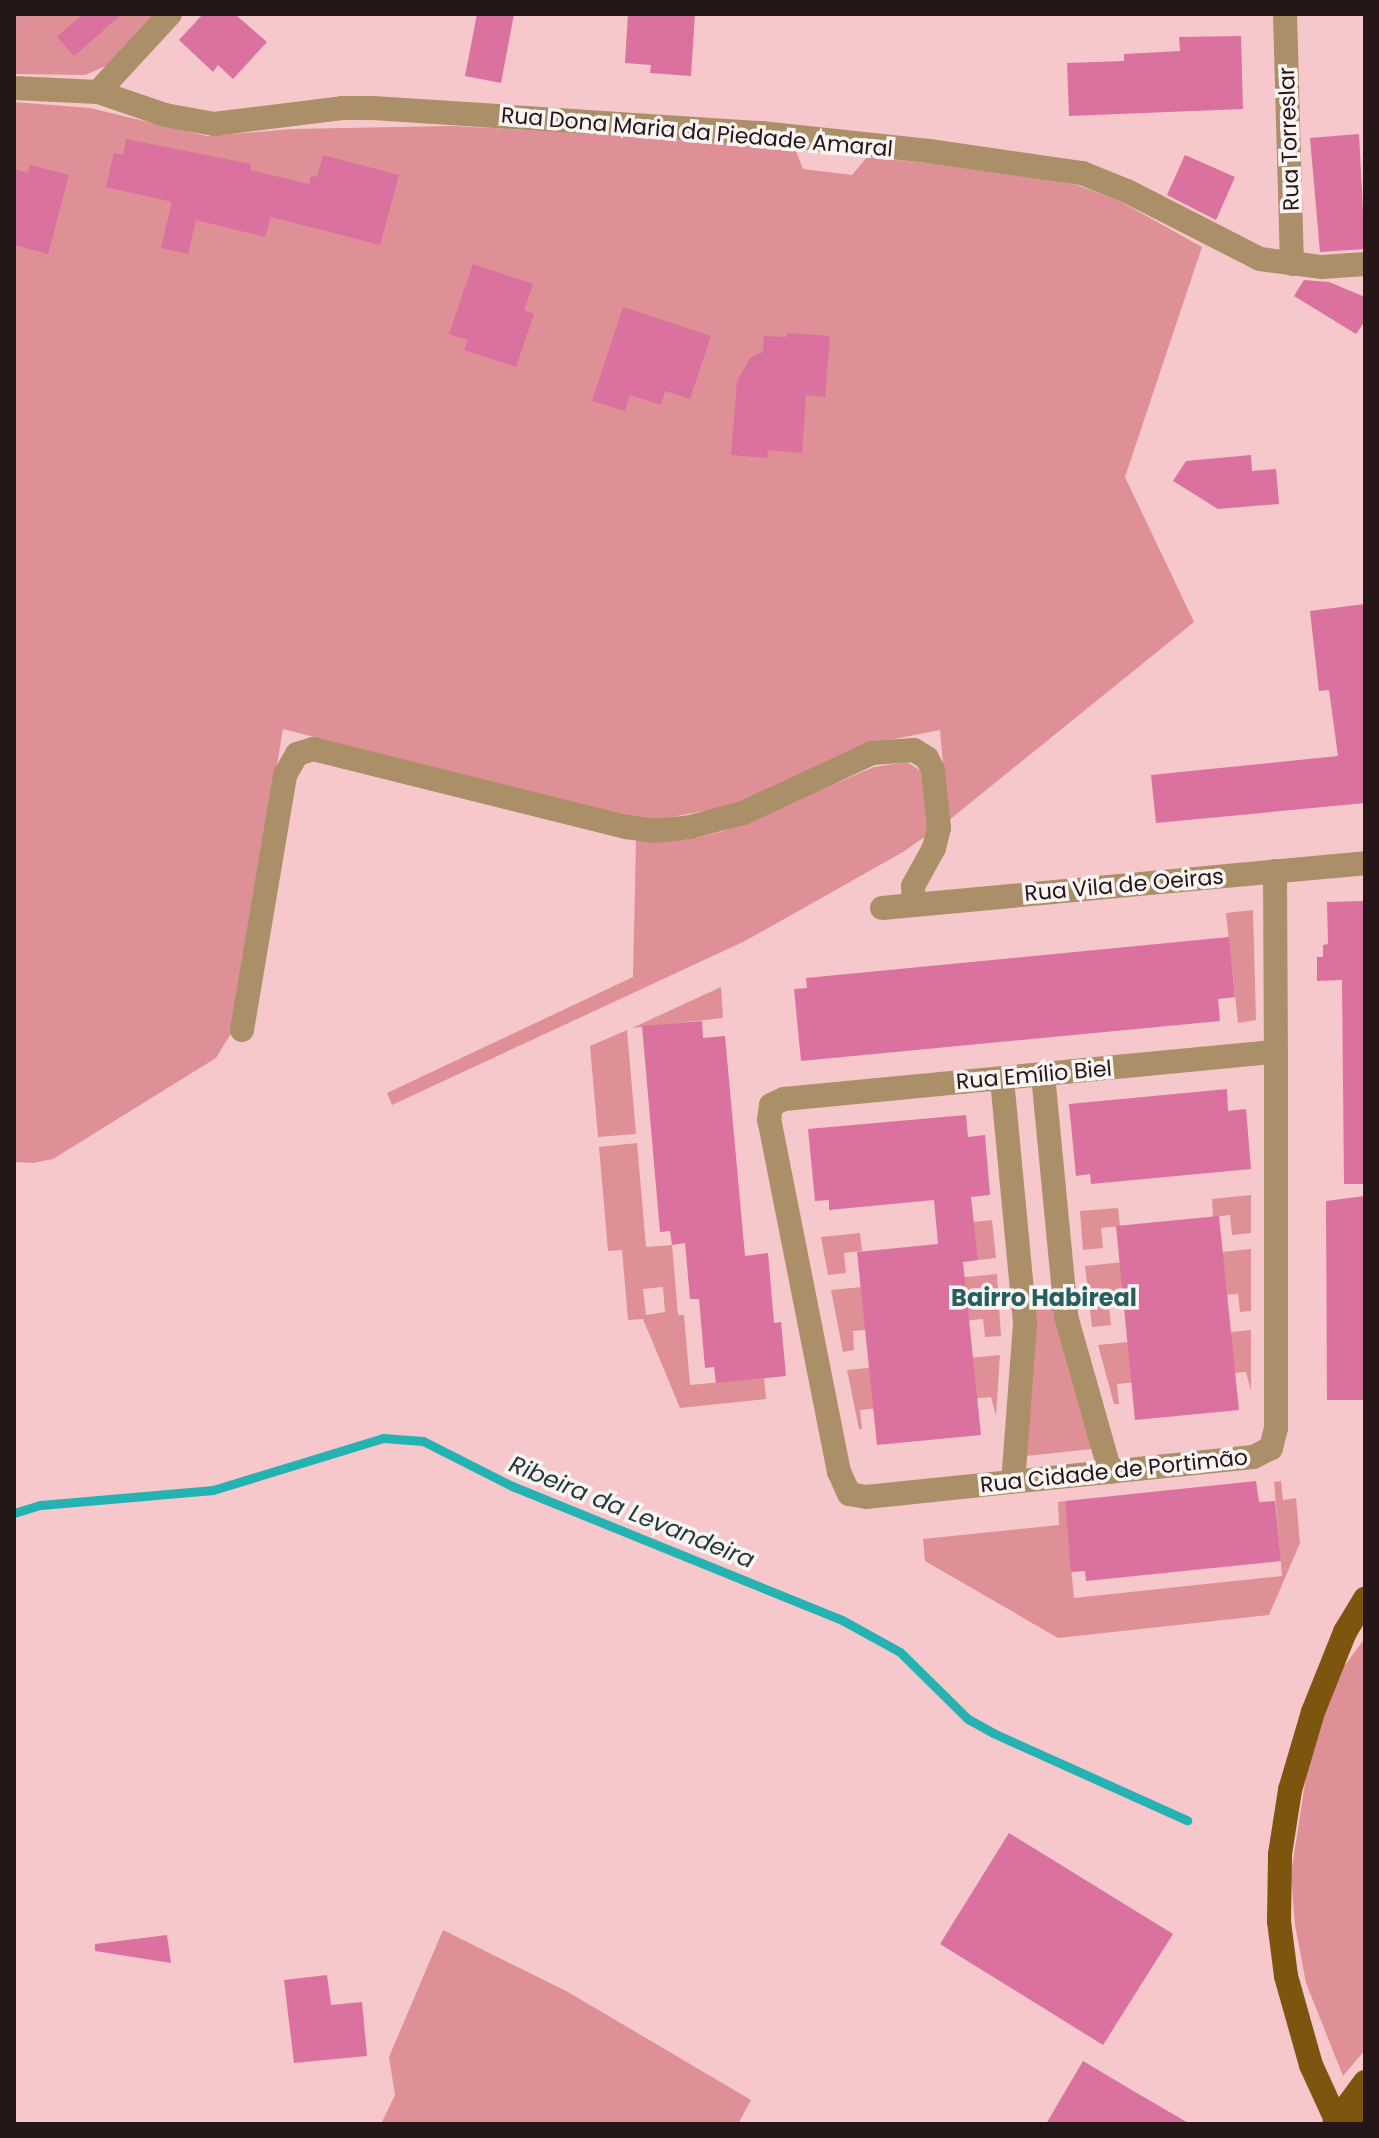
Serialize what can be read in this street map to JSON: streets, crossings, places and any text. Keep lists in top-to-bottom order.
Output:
{
  "streets": {
    "street": [
      "Rua Dona Maria da Piedade Amaral",
      "Rua Torreslar",
      "Rua Vila de Oeiras",
      "Rua Emílio Biel",
      "Rua Cidade de Portimão"
    ]
  },
  "crossings": [
    ["Rua Dona Maria da Piedade Amaral", "Rua Torreslar"],
    ["Rua Vila de Oeiras", "Rua Cidade de Portimão"],
    ["Rua Emílio Biel", "Rua Cidade de Portimão"]
  ],
  "districts": ["Bairro Habireal"],
  "water": ["Ribeira da Levandeira"]
}
